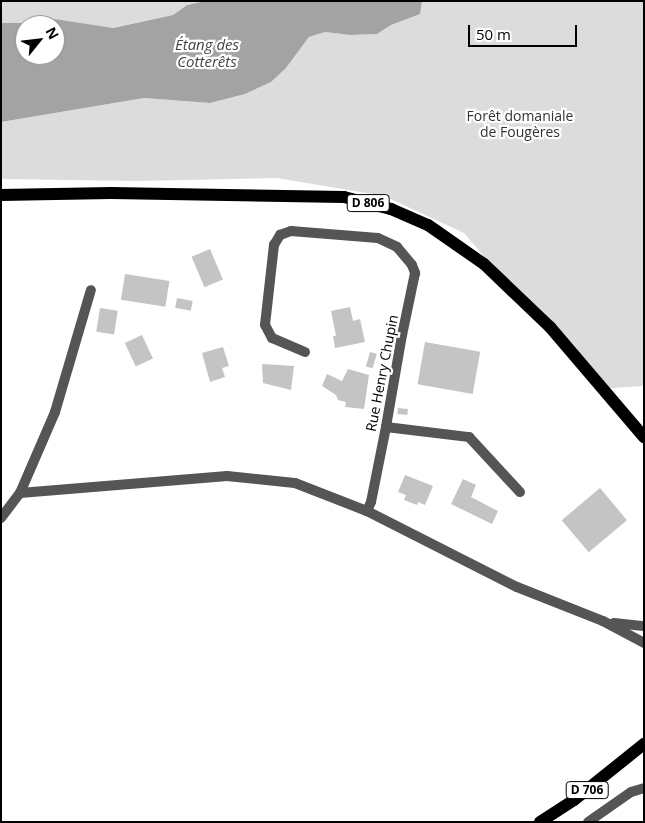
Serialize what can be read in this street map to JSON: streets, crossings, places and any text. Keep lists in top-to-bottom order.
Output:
{
  "streets": {
    "main road": ["D 806", "D 706"],
    "street": ["Rue Henry Chupin"]
  },
  "water": ["Étang des Cotterêts"],
  "parks": ["Forêt domaniale de Fougères"],
  "scale_bar": "50 m",
  "north": "top right"
}
